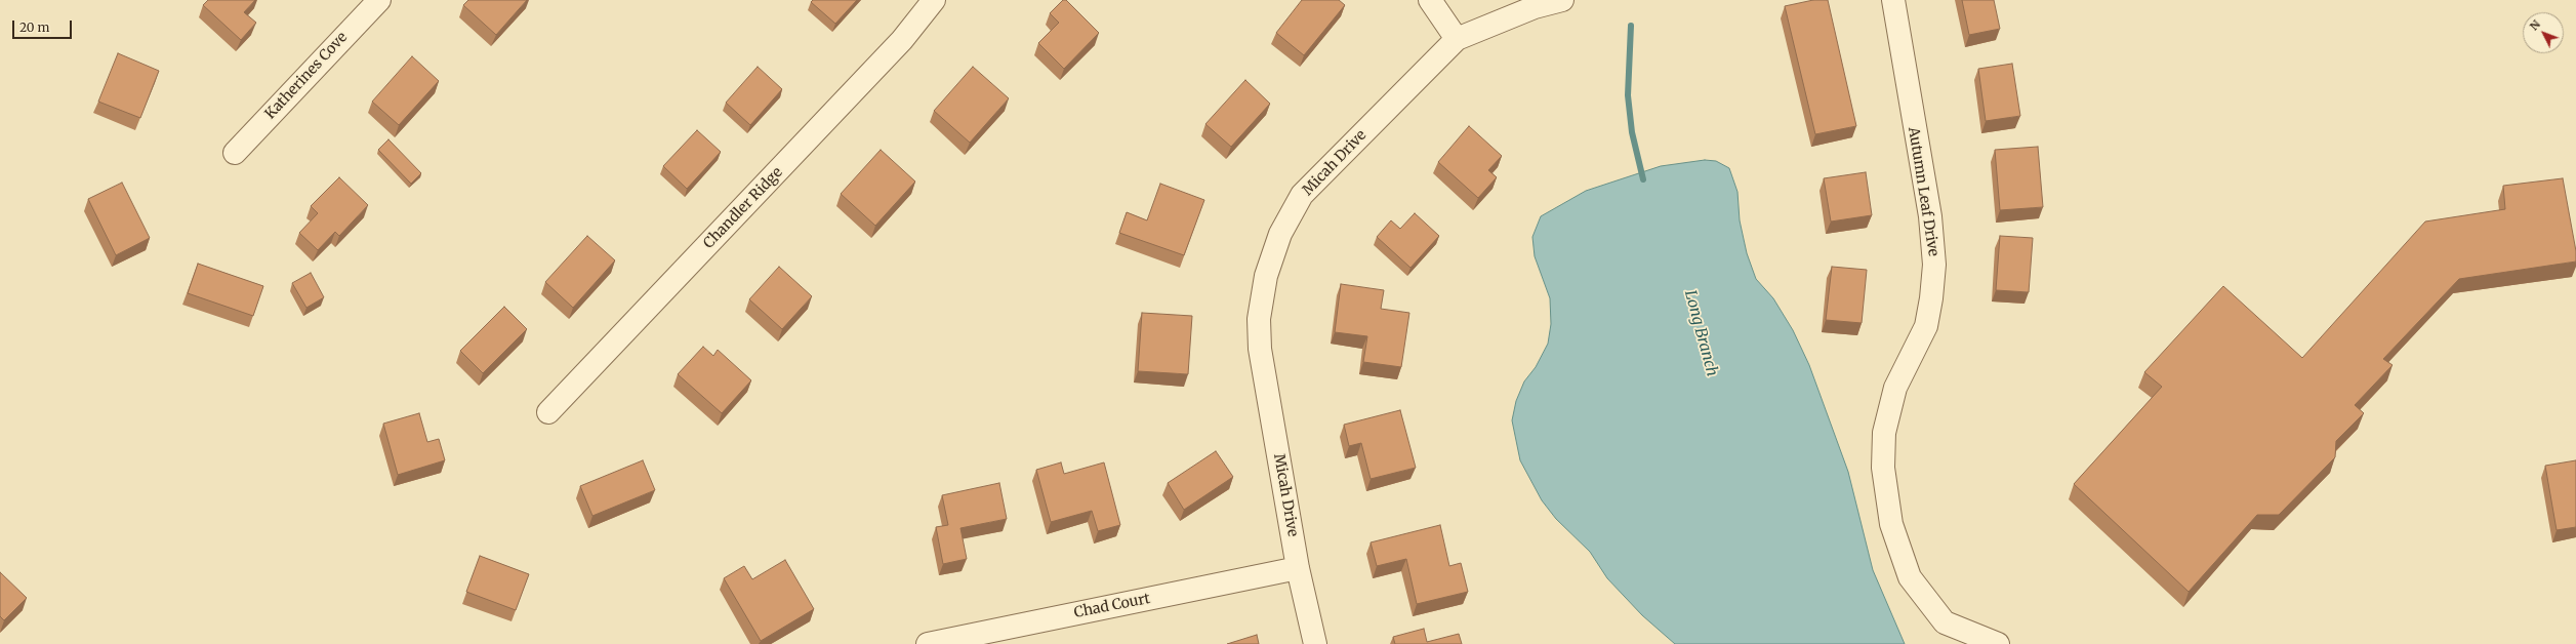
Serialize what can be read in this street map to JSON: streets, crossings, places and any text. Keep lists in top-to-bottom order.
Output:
{
  "streets": {
    "street": [
      "Katherines Cove",
      "Micah Drive",
      "Autumn Leaf Drive",
      "Chandler Ridge",
      "Chad Court"
    ]
  },
  "crossings": [
    ["Micah Drive", "Chad Court"]
  ],
  "water": ["Long Branch"],
  "scale_bar": "20 m",
  "north": "top left"
}
